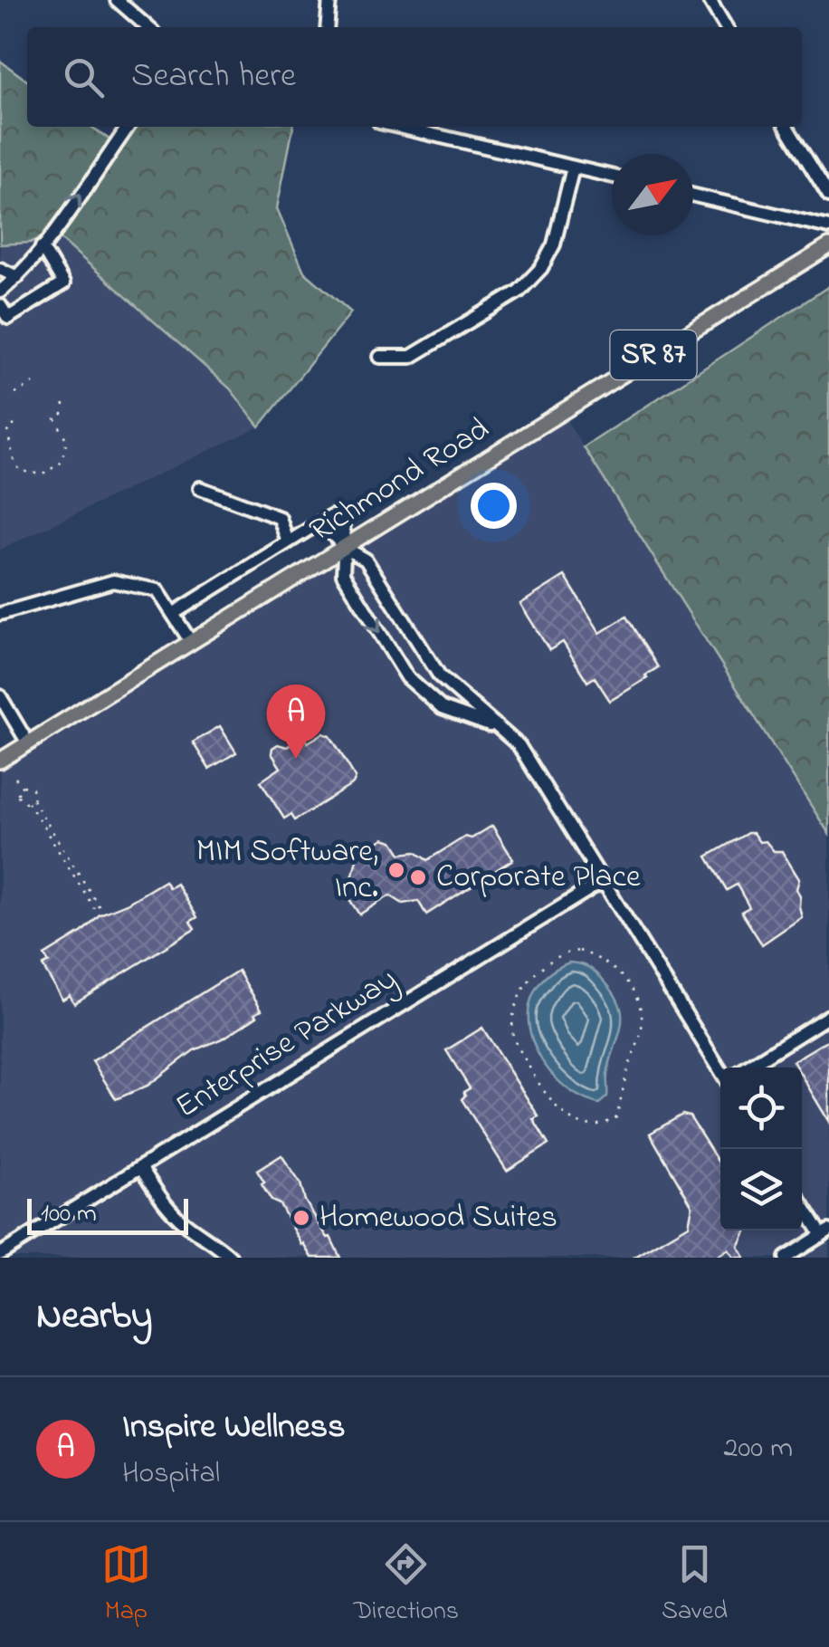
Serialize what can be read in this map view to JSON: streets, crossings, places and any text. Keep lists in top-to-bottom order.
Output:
{
  "streets": {
    "main road": ["SR 87", "Richmond Road"],
    "street": ["Enterprise Parkway"]
  },
  "places": ["MIM Software, Inc.", "Corporate Place", "Homewood Suites"],
  "scale_bar": "100 m",
  "north": "top right",
  "page": {
    "search": "Search here",
    "pins": "A",
    "scale": "100 m",
    "heading": "Nearby",
    "list": [
      {
        "mark": "A",
        "name": "Inspire Wellness",
        "note": "Hospital",
        "value": "200 m"
      }
    ],
    "nav": ["Map", "Directions", "Saved"]
  }
}
